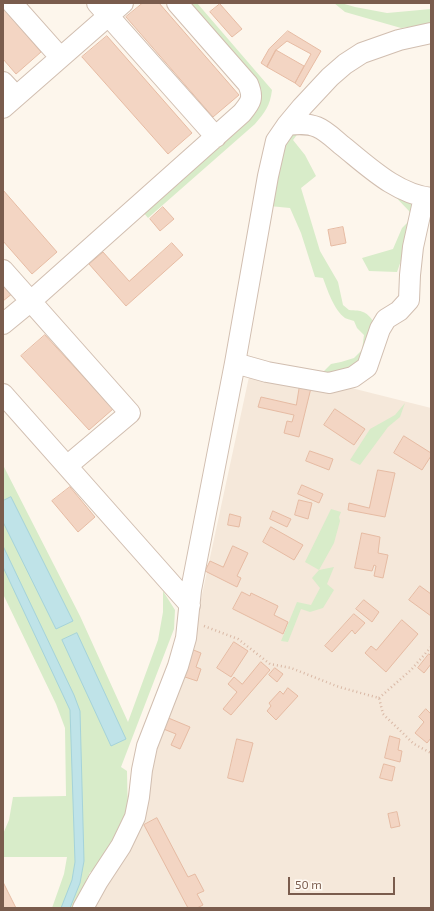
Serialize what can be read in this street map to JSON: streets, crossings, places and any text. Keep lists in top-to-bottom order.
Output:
{
  "scale_bar": "50 m"
}
